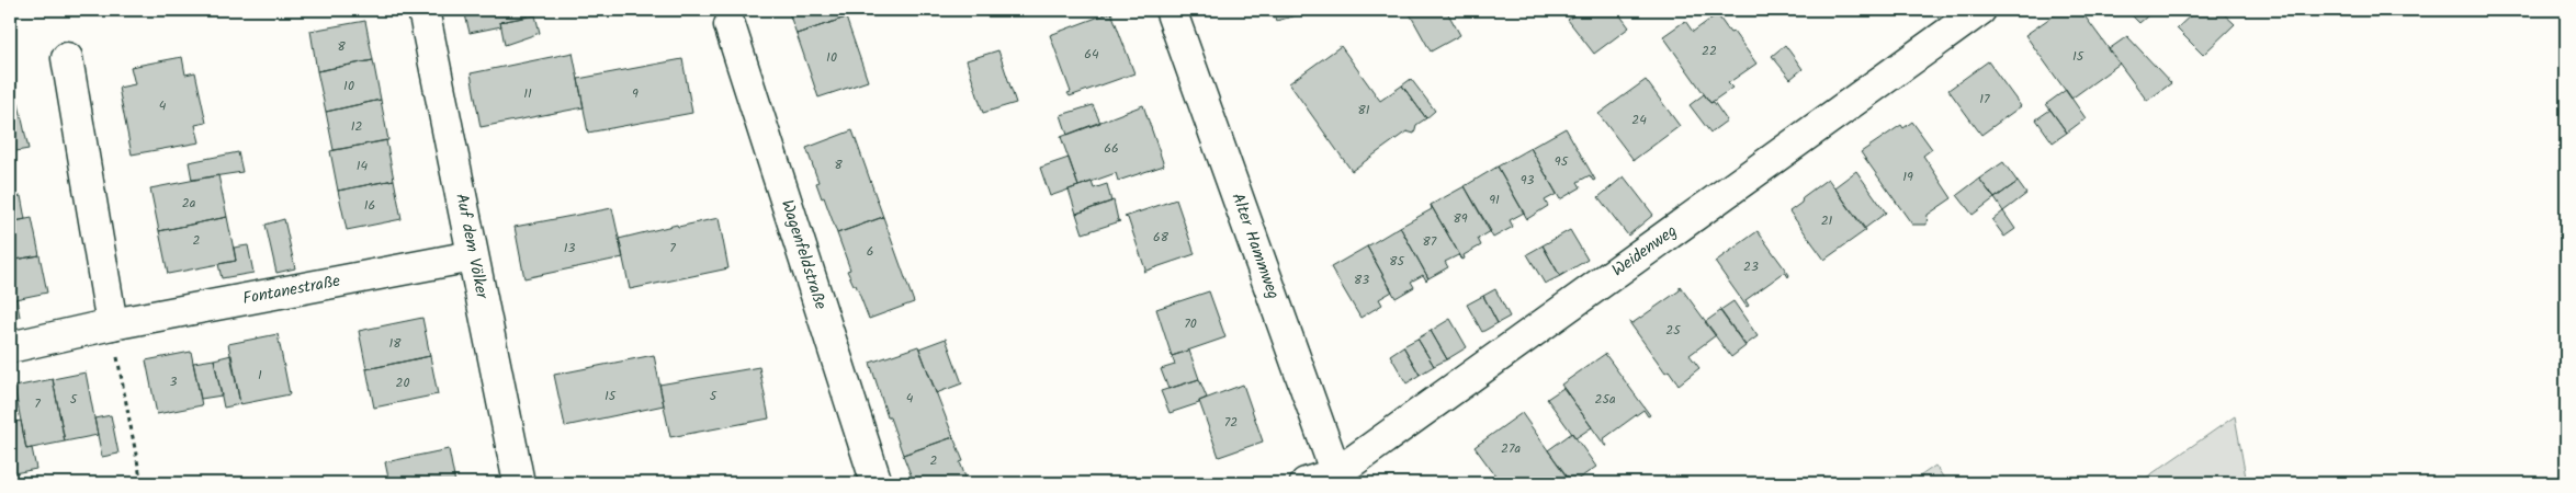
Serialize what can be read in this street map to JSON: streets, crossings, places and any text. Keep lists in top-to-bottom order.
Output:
{
  "streets": {
    "street": [
      "Auf dem Völker",
      "Alter Hammweg",
      "Weidenweg",
      "Wagenfeldstraße",
      "Fontanestraße"
    ]
  },
  "crossings": [
    ["Auf dem Völker", "Fontanestraße"],
    ["Alter Hammweg", "Weidenweg"]
  ],
  "house_numbers": [
    "8",
    "22",
    "64",
    "15",
    "10",
    "10",
    "11",
    "9",
    "17",
    "4",
    "81",
    "24",
    "12",
    "66",
    "95",
    "8",
    "14",
    "19",
    "93",
    "91",
    "2a",
    "16",
    "89",
    "21",
    "68",
    "2",
    "87",
    "13",
    "7",
    "6",
    "85",
    "23",
    "83",
    "70",
    "25",
    "18",
    "1",
    "3",
    "20",
    "15",
    "5",
    "4",
    "5",
    "25a",
    "7",
    "72",
    "27a",
    "2"
  ]
}
